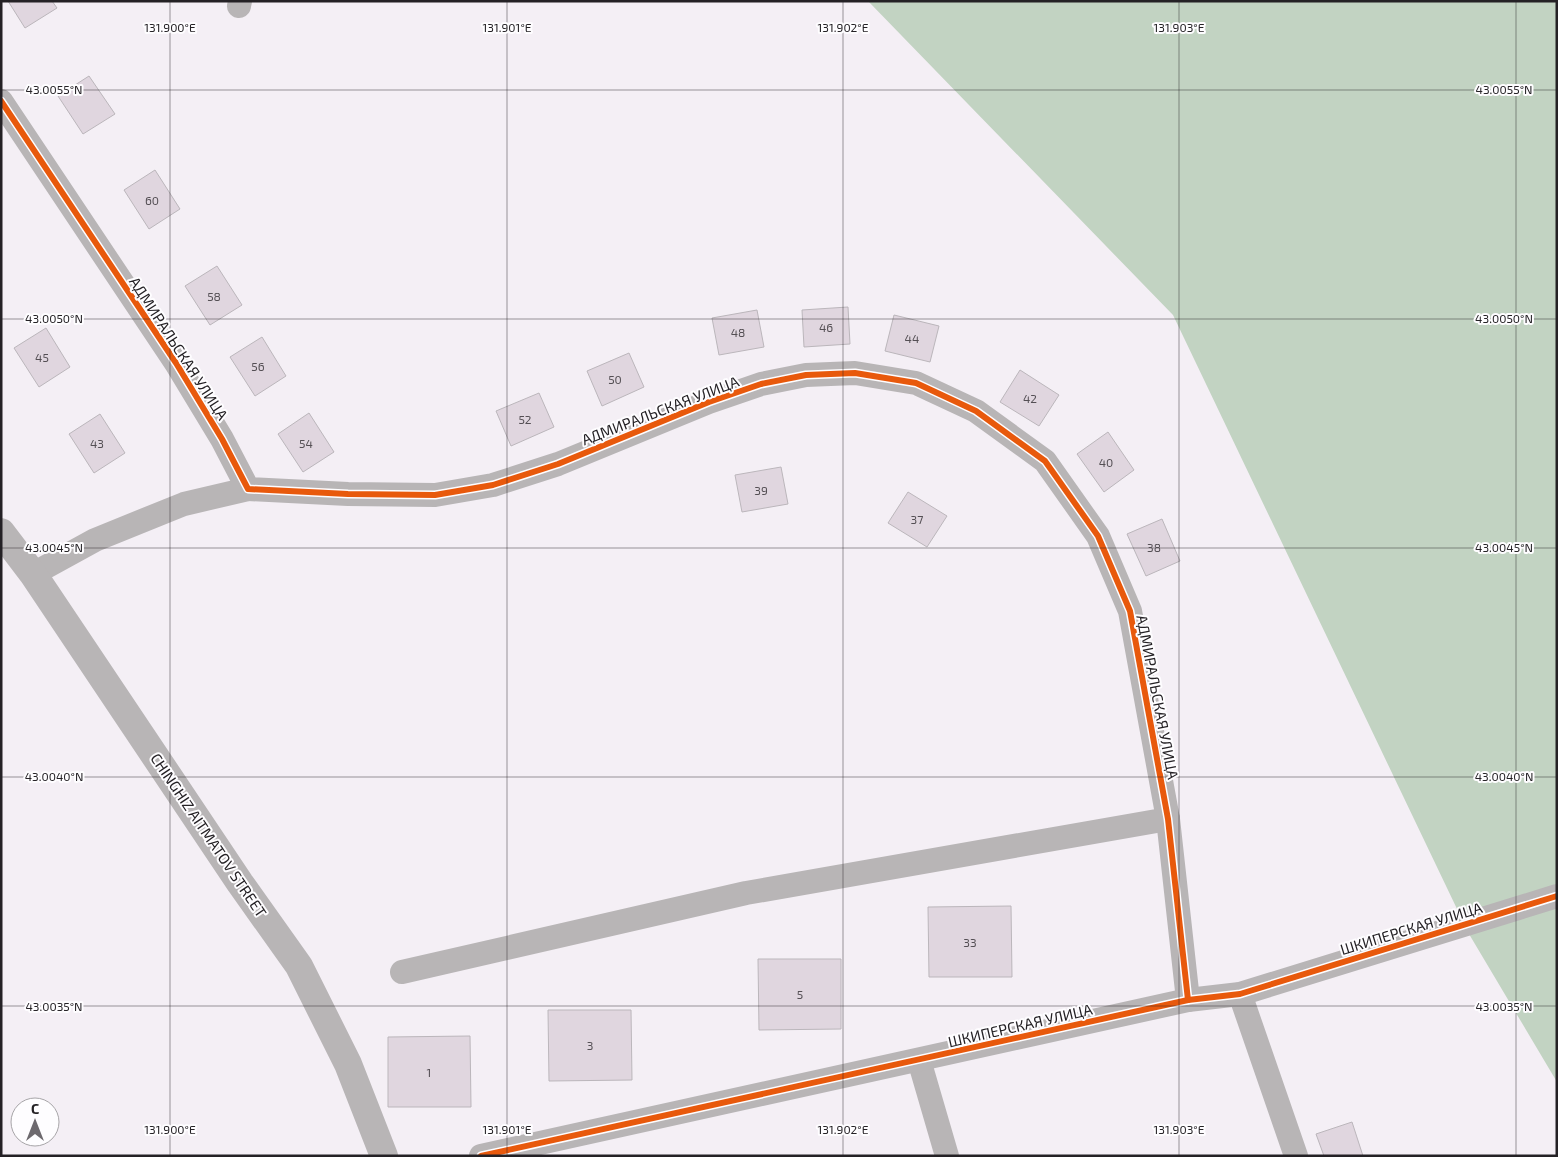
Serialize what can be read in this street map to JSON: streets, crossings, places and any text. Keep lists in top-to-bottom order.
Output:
{
  "streets": {
    "street": ["АДМИРАЛЬСКАЯ УЛИЦА", "CHINGHIZ AITMATOV STREET", "ШКИПЕРСКАЯ УЛИЦА"]
  },
  "crossings": [
    ["АДМИРАЛЬСКАЯ УЛИЦА", "ШКИПЕРСКАЯ УЛИЦА"]
  ],
  "house_numbers": [
    "60",
    "58",
    "46",
    "48",
    "44",
    "45",
    "56",
    "50",
    "42",
    "52",
    "43",
    "54",
    "40",
    "39",
    "37",
    "38",
    "33",
    "5",
    "3",
    "1"
  ],
  "north": "top",
  "coordinates": [
    "131.900°E",
    "131.901°E",
    "131.902°E",
    "131.903°E",
    "43.0055°N",
    "43.0050°N",
    "43.0045°N",
    "43.0040°N",
    "43.0035°N"
  ]
}
